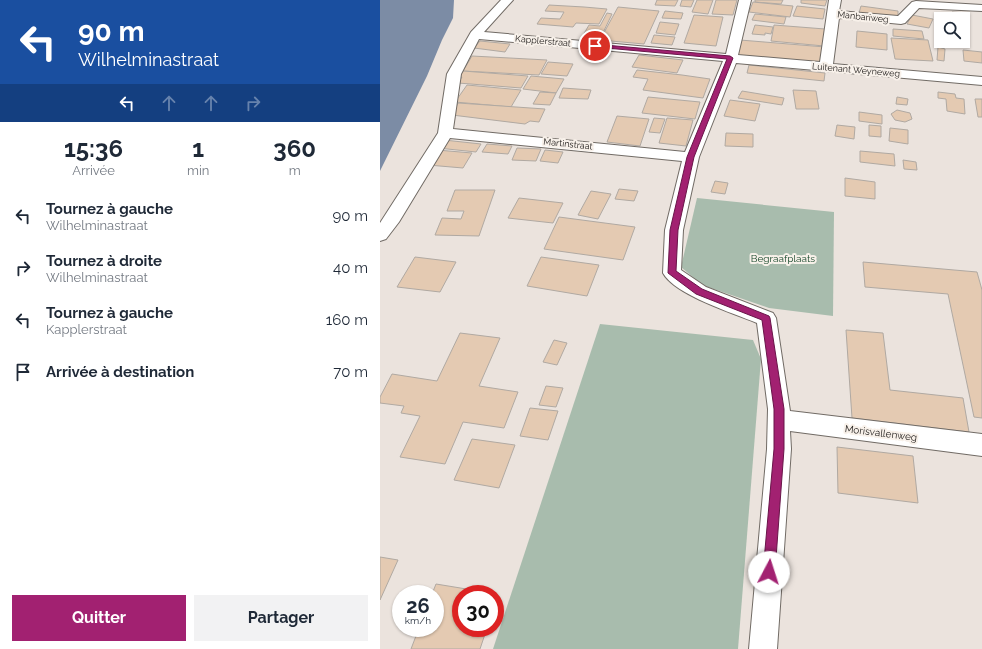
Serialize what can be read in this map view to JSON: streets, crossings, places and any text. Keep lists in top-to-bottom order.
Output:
{
  "streets": {
    "street": [
      "Manbariweg",
      "Kapplerstraat",
      "Luitenant Weyneweg",
      "Martinstraat",
      "Morisvallenweg"
    ]
  },
  "crossings": [
    ["Kapplerstraat", "Luitenant Weyneweg"]
  ],
  "parks": ["Begraafplaats"],
  "page": {
    "turn": ["90 m", "Wilhelminastraat"],
    "eta": [
      "15:36",
      "Arrivée",
      "1",
      "min",
      "360",
      "m"
    ],
    "list": [
      {
        "name": "Tournez à gauche",
        "note": "Wilhelminastraat",
        "value": "90 m"
      },
      {
        "name": "Tournez à droite",
        "note": "Wilhelminastraat",
        "value": "40 m"
      },
      {
        "name": "Tournez à gauche",
        "note": "Kapplerstraat",
        "value": "160 m"
      },
      {
        "name": "Arrivée à destination",
        "value": "70 m"
      }
    ],
    "speed": "26 km/h",
    "limit": "30",
    "buttons": ["Quitter", "Partager"]
  }
}
